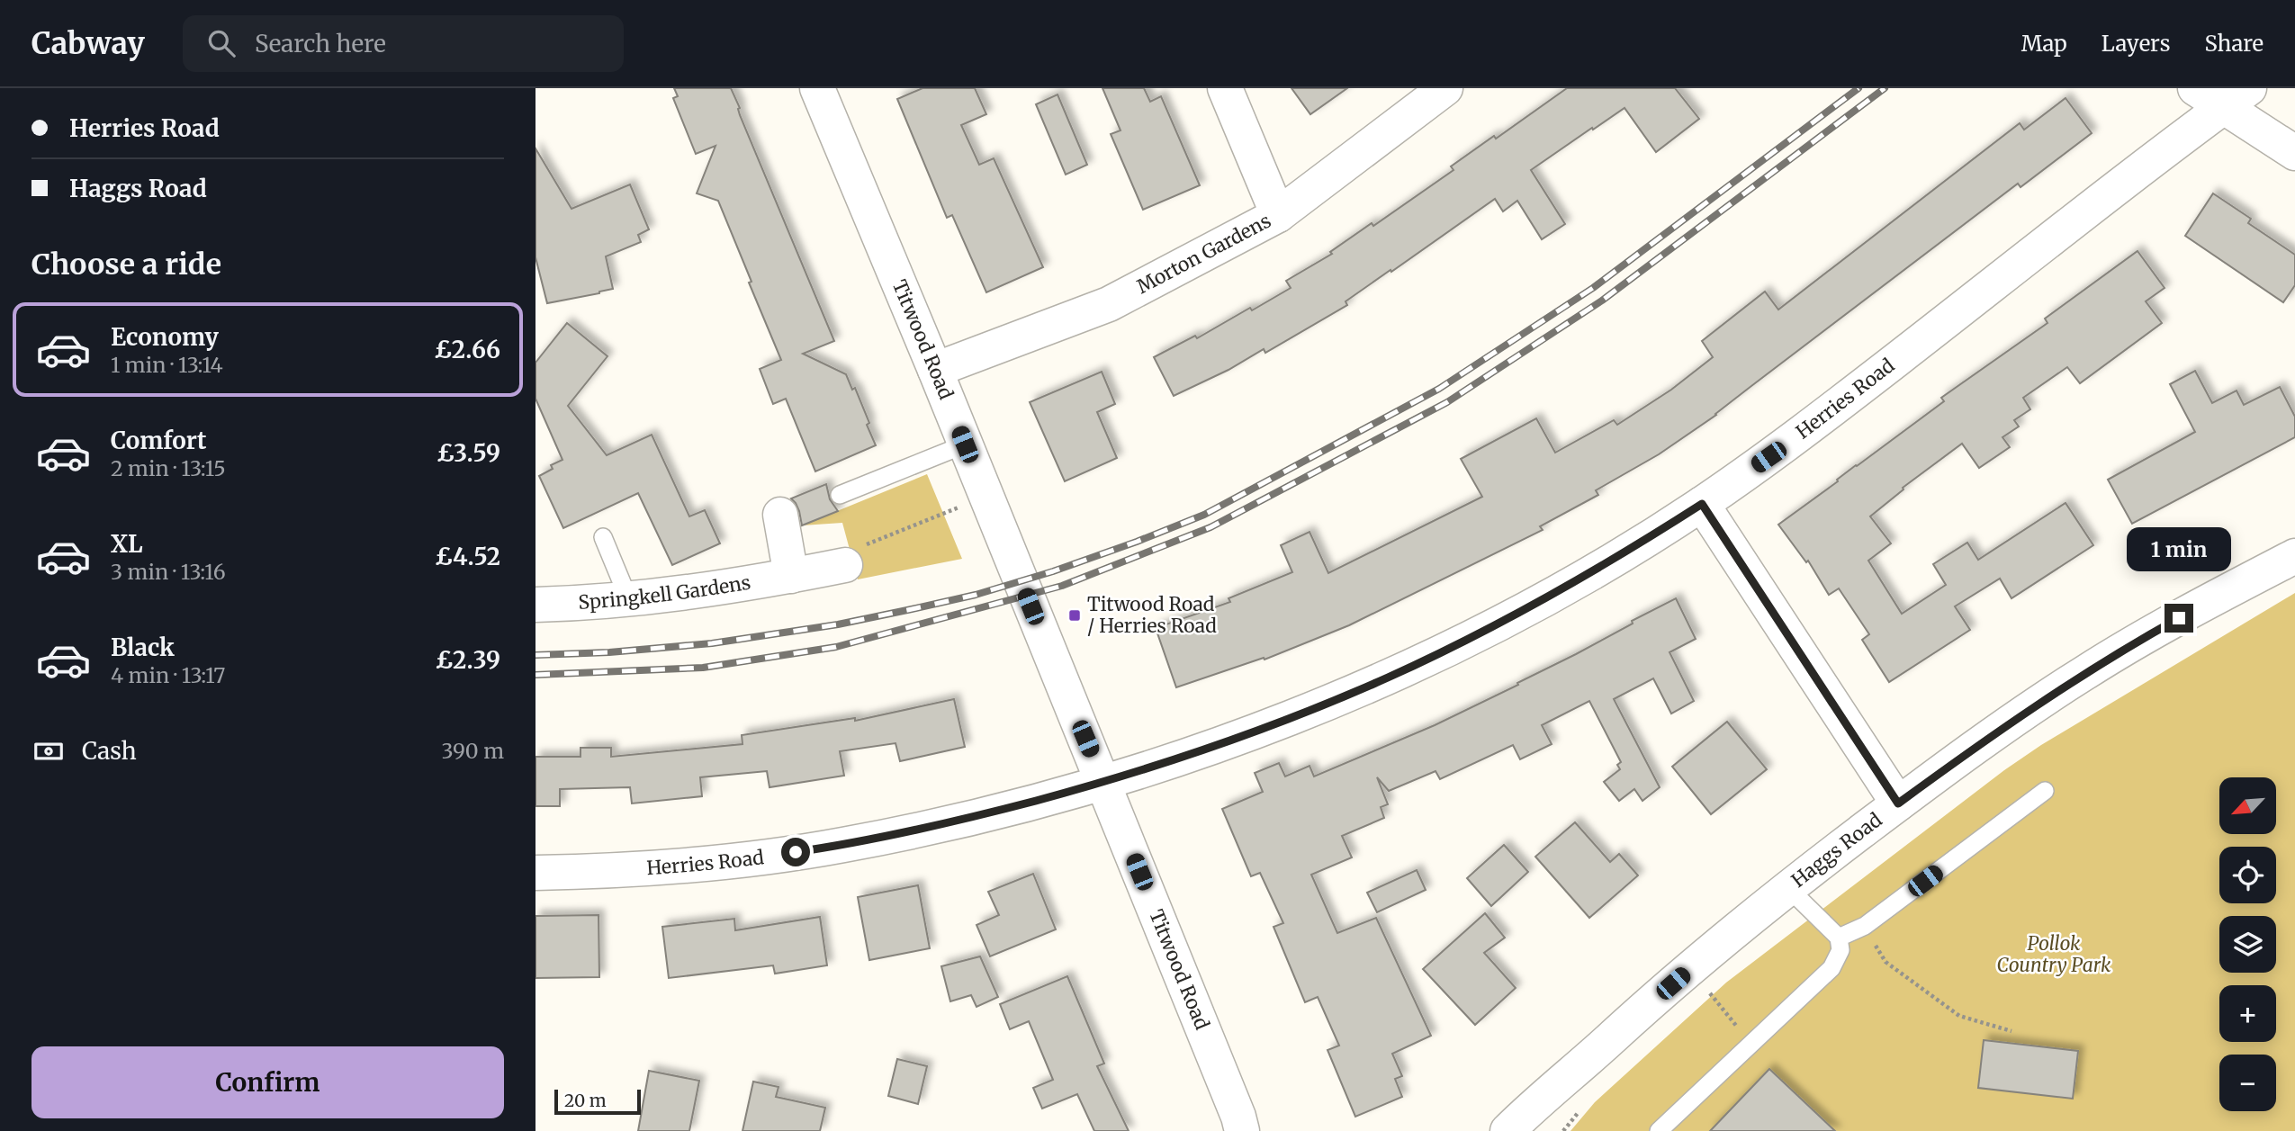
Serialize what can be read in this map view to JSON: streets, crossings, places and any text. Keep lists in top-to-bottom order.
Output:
{
  "streets": {
    "street": [
      "Morton Gardens",
      "Titwood Road",
      "Herries Road",
      "Springkell Gardens",
      "Haggs Road"
    ]
  },
  "crossings": [
    ["Morton Gardens", "Titwood Road"],
    ["Titwood Road", "Herries Road"]
  ],
  "parks": ["Pollok Country Park"],
  "places": {
    "transit": ["Titwood Road / Herries Road"]
  },
  "scale_bar": "20 m",
  "north": "bottom left",
  "page": {
    "header": "Cabway",
    "search": "Search here",
    "nav": ["Map", "Layers", "Share"],
    "banner": ["Herries Road", "Haggs Road"],
    "heading": "Choose a ride",
    "list": [
      {
        "name": "Economy",
        "note": "1 min · 13:14",
        "value": "£2.66"
      },
      {
        "name": "Comfort",
        "note": "2 min · 13:15",
        "value": "£3.59"
      },
      {
        "name": "XL",
        "note": "3 min · 13:16",
        "value": "£4.52"
      },
      {
        "name": "Black",
        "note": "4 min · 13:17",
        "value": "£2.39"
      }
    ],
    "bubble": "1 min",
    "pay": ["Cash", "390 m"],
    "map_buttons": ["+", "−"],
    "buttons": "Confirm",
    "scale": "20 m"
  }
}
